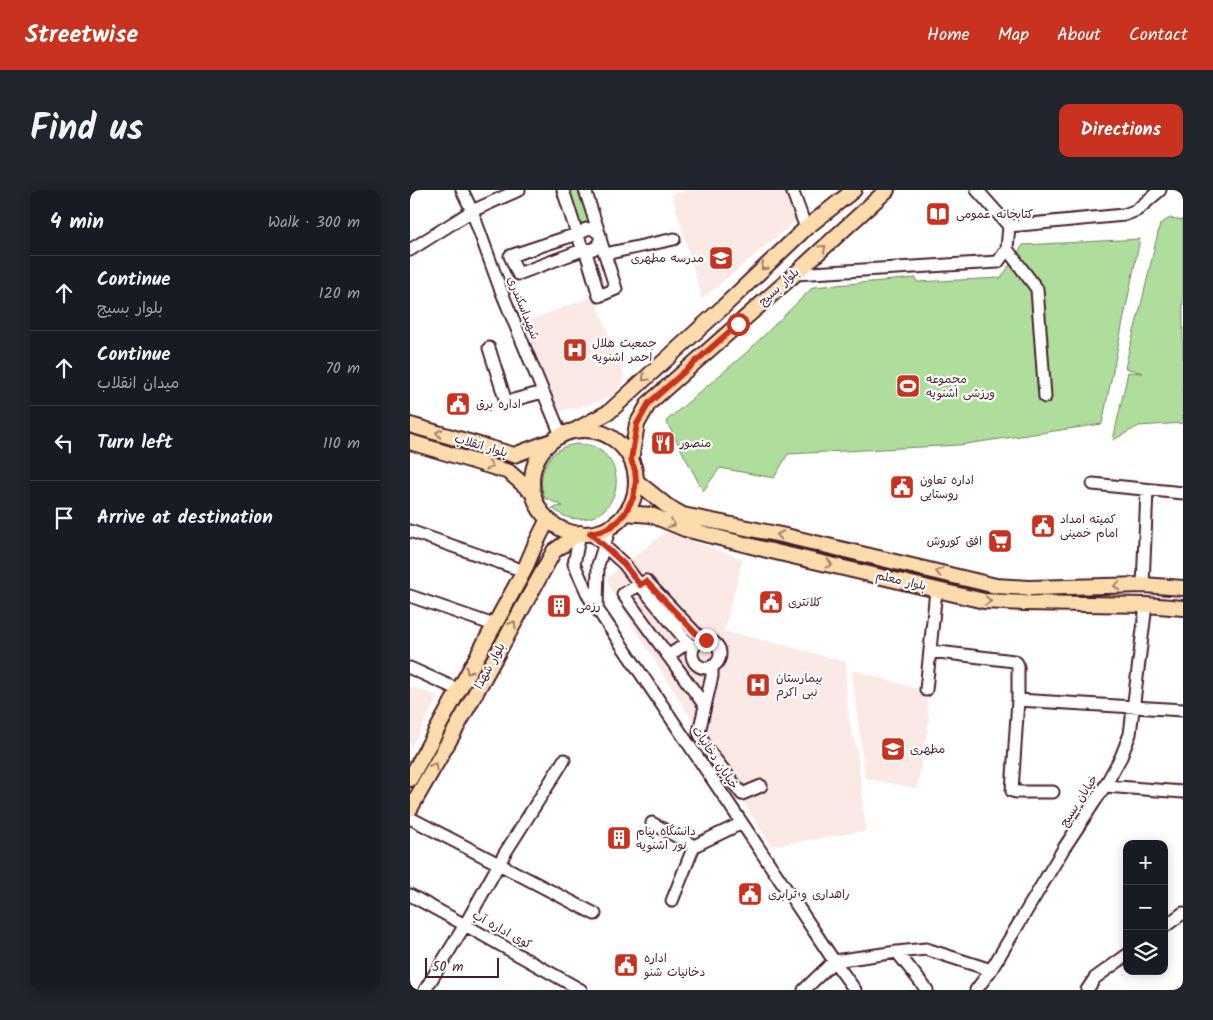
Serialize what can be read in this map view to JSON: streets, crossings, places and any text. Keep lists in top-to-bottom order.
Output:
{
  "streets": {
    "main road": [
      "بلوار بسیج",
      "بلوار انقلاب",
      "بلوار معلم",
      "بلوار شهدا"
    ],
    "street": [
      "شهیداسکندری",
      "خیابان دخانیات",
      "خیابان بسبچ",
      "کوی اداره آب"
    ]
  },
  "crossings": [
    ["بلوار بسیج", "شهیداسکندری"],
    ["بلوار بسیج", "بلوار انقلاب"],
    ["بلوار بسیج", "بلوار معلم"],
    ["بلوار بسیج", "بلوار شهدا"],
    ["بلوار بسیج", "خیابان دخانیات"],
    ["شهیداسکندری", "بلوار انقلاب"],
    ["شهیداسکندری", "بلوار معلم"],
    ["شهیداسکندری", "بلوار شهدا"],
    ["شهیداسکندری", "خیابان دخانیات"],
    ["بلوار انقلاب", "بلوار معلم"],
    ["بلوار انقلاب", "بلوار شهدا"],
    ["بلوار انقلاب", "خیابان دخانیات"],
    ["بلوار معلم", "بلوار شهدا"],
    ["بلوار معلم", "خیابان دخانیات"],
    ["بلوار معلم", "خیابان بسبچ"],
    ["بلوار شهدا", "خیابان دخانیات"]
  ],
  "places": {
    "library": ["کتابخانه عمومی"],
    "school or university": ["مدرسه مطهری", "مطهری"],
    "hospital": ["جمعیت هلال احمر اشنویه", "بیمارستان نبی اکرم"],
    "sports": ["مجموعه ورزشی اشنویه"],
    "public building": [
      "اداره برق",
      "اداره تعاون روستایی",
      "کمیته امداد امام خمینی",
      "کلانتری",
      "راهداری و ترابری",
      "اداره دخانیات شنو"
    ],
    "restaurant": ["منصور"],
    "supermarket": ["افق کوروش"],
    "building": ["رزمی", "دانشگاه پیام نور اشنویه"]
  },
  "scale_bar": "50 m",
  "page": {
    "header": "Streetwise",
    "nav": [
      "Home",
      "Map",
      "About",
      "Contact"
    ],
    "title": "Find us",
    "buttons": "Directions",
    "heading": ["4 min", "Walk · 300 m"],
    "list": [
      ["Continue", "بلوار بسیج", "120 m"],
      ["Continue", "میدان انقلاب", "70 m"],
      ["Turn left", "110 m"],
      "Arrive at destination"
    ],
    "map_buttons": ["+", "−"],
    "scale": "50 m"
  }
}
